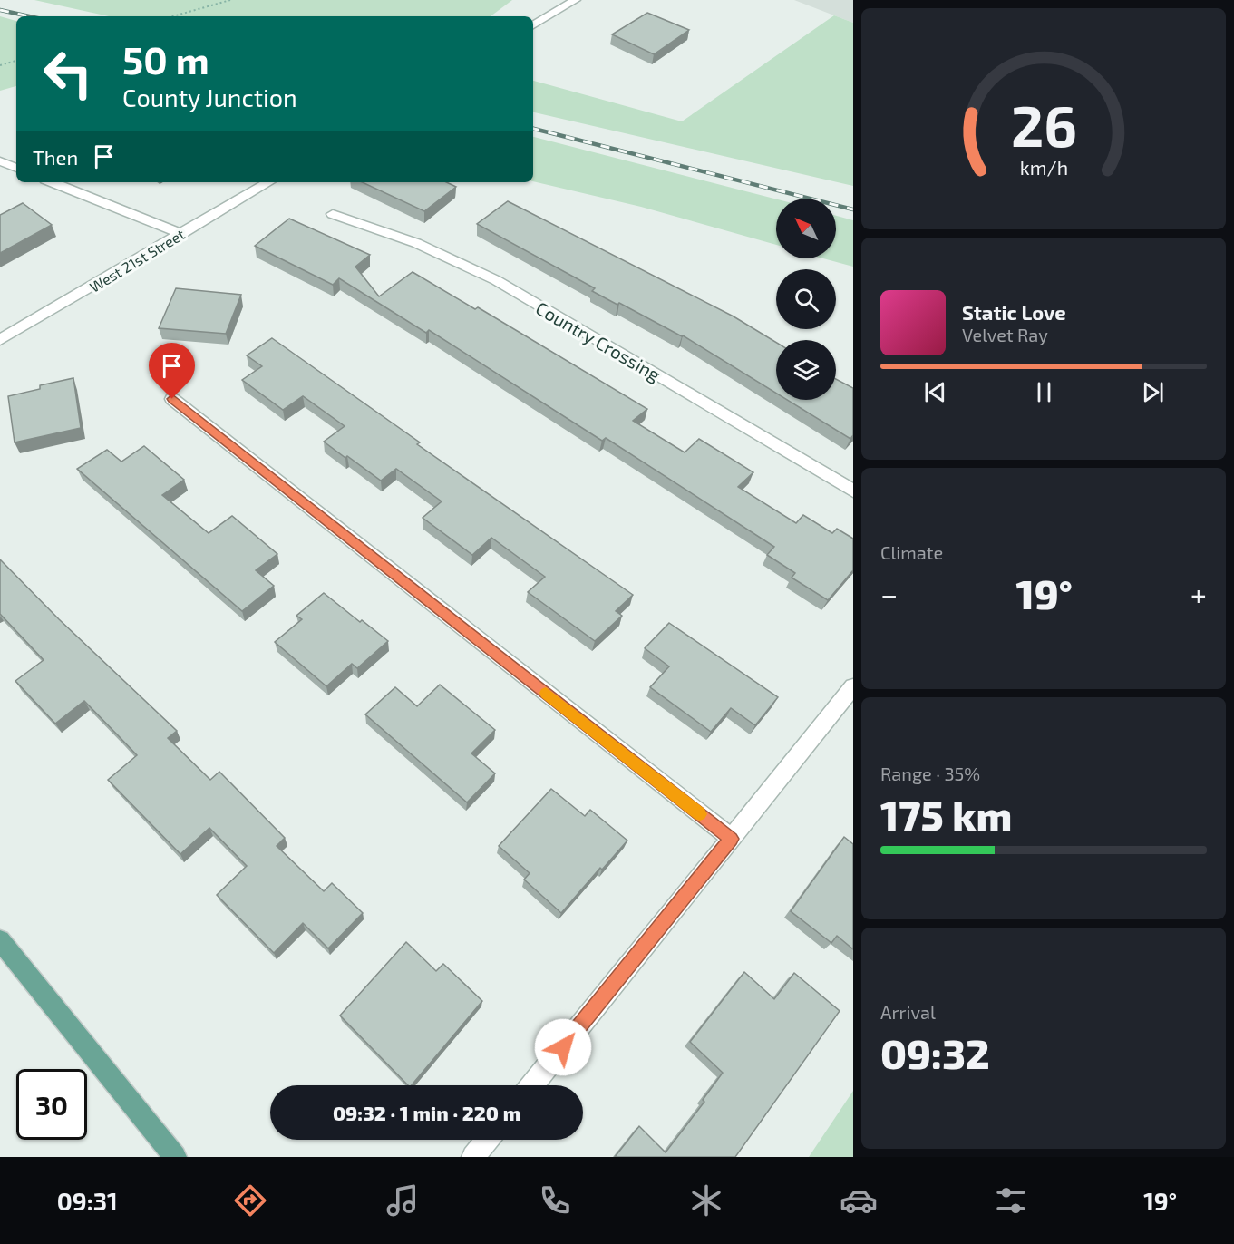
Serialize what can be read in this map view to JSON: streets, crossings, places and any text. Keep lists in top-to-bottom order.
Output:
{
  "streets": {
    "street": ["West 21st Street", "Country Crossing"]
  },
  "north": "top left",
  "page": {
    "turn": ["50 m", "County Junction"],
    "then": "Then",
    "song": ["Static Love", "Velvet Ray"],
    "tile": [
      "Climate",
      ["Range · 35%", "175 km"],
      ["Arrival", "09:32"]
    ],
    "heat": ["−", "19°", "+"],
    "limit": "30",
    "trip": "09:32 · 1 min · 220 m",
    "tabs": ["09:31", "19°"],
    "gauge": ["26", "km/h"]
  }
}
